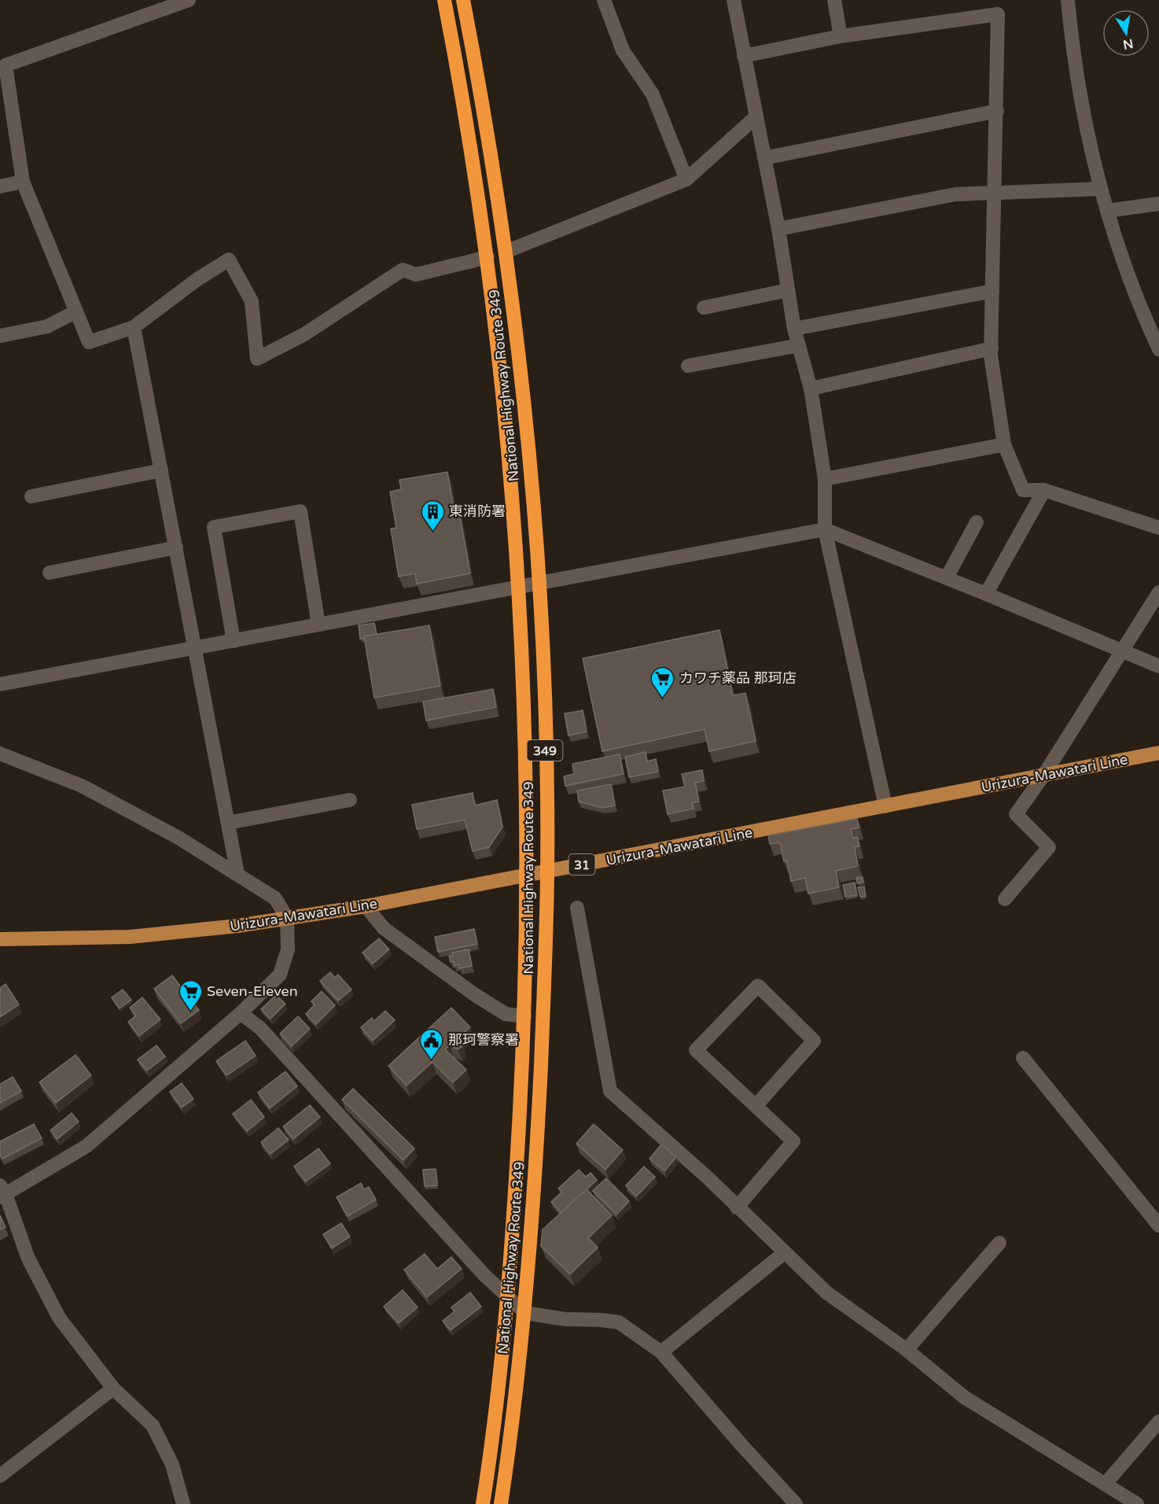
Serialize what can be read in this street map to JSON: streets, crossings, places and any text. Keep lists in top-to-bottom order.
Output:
{
  "streets": {
    "highway": ["National Highway Route 349", "349"],
    "main road": ["Urizura-Mawatari Line", "31"]
  },
  "crossings": [
    ["National Highway Route 349", "Urizura-Mawatari Line"]
  ],
  "places": {
    "building": ["東消防署"],
    "supermarket": ["カワチ薬品 那珂店", "Seven-Eleven"],
    "public building": ["那珂警察署"]
  },
  "north": "bottom"
}
